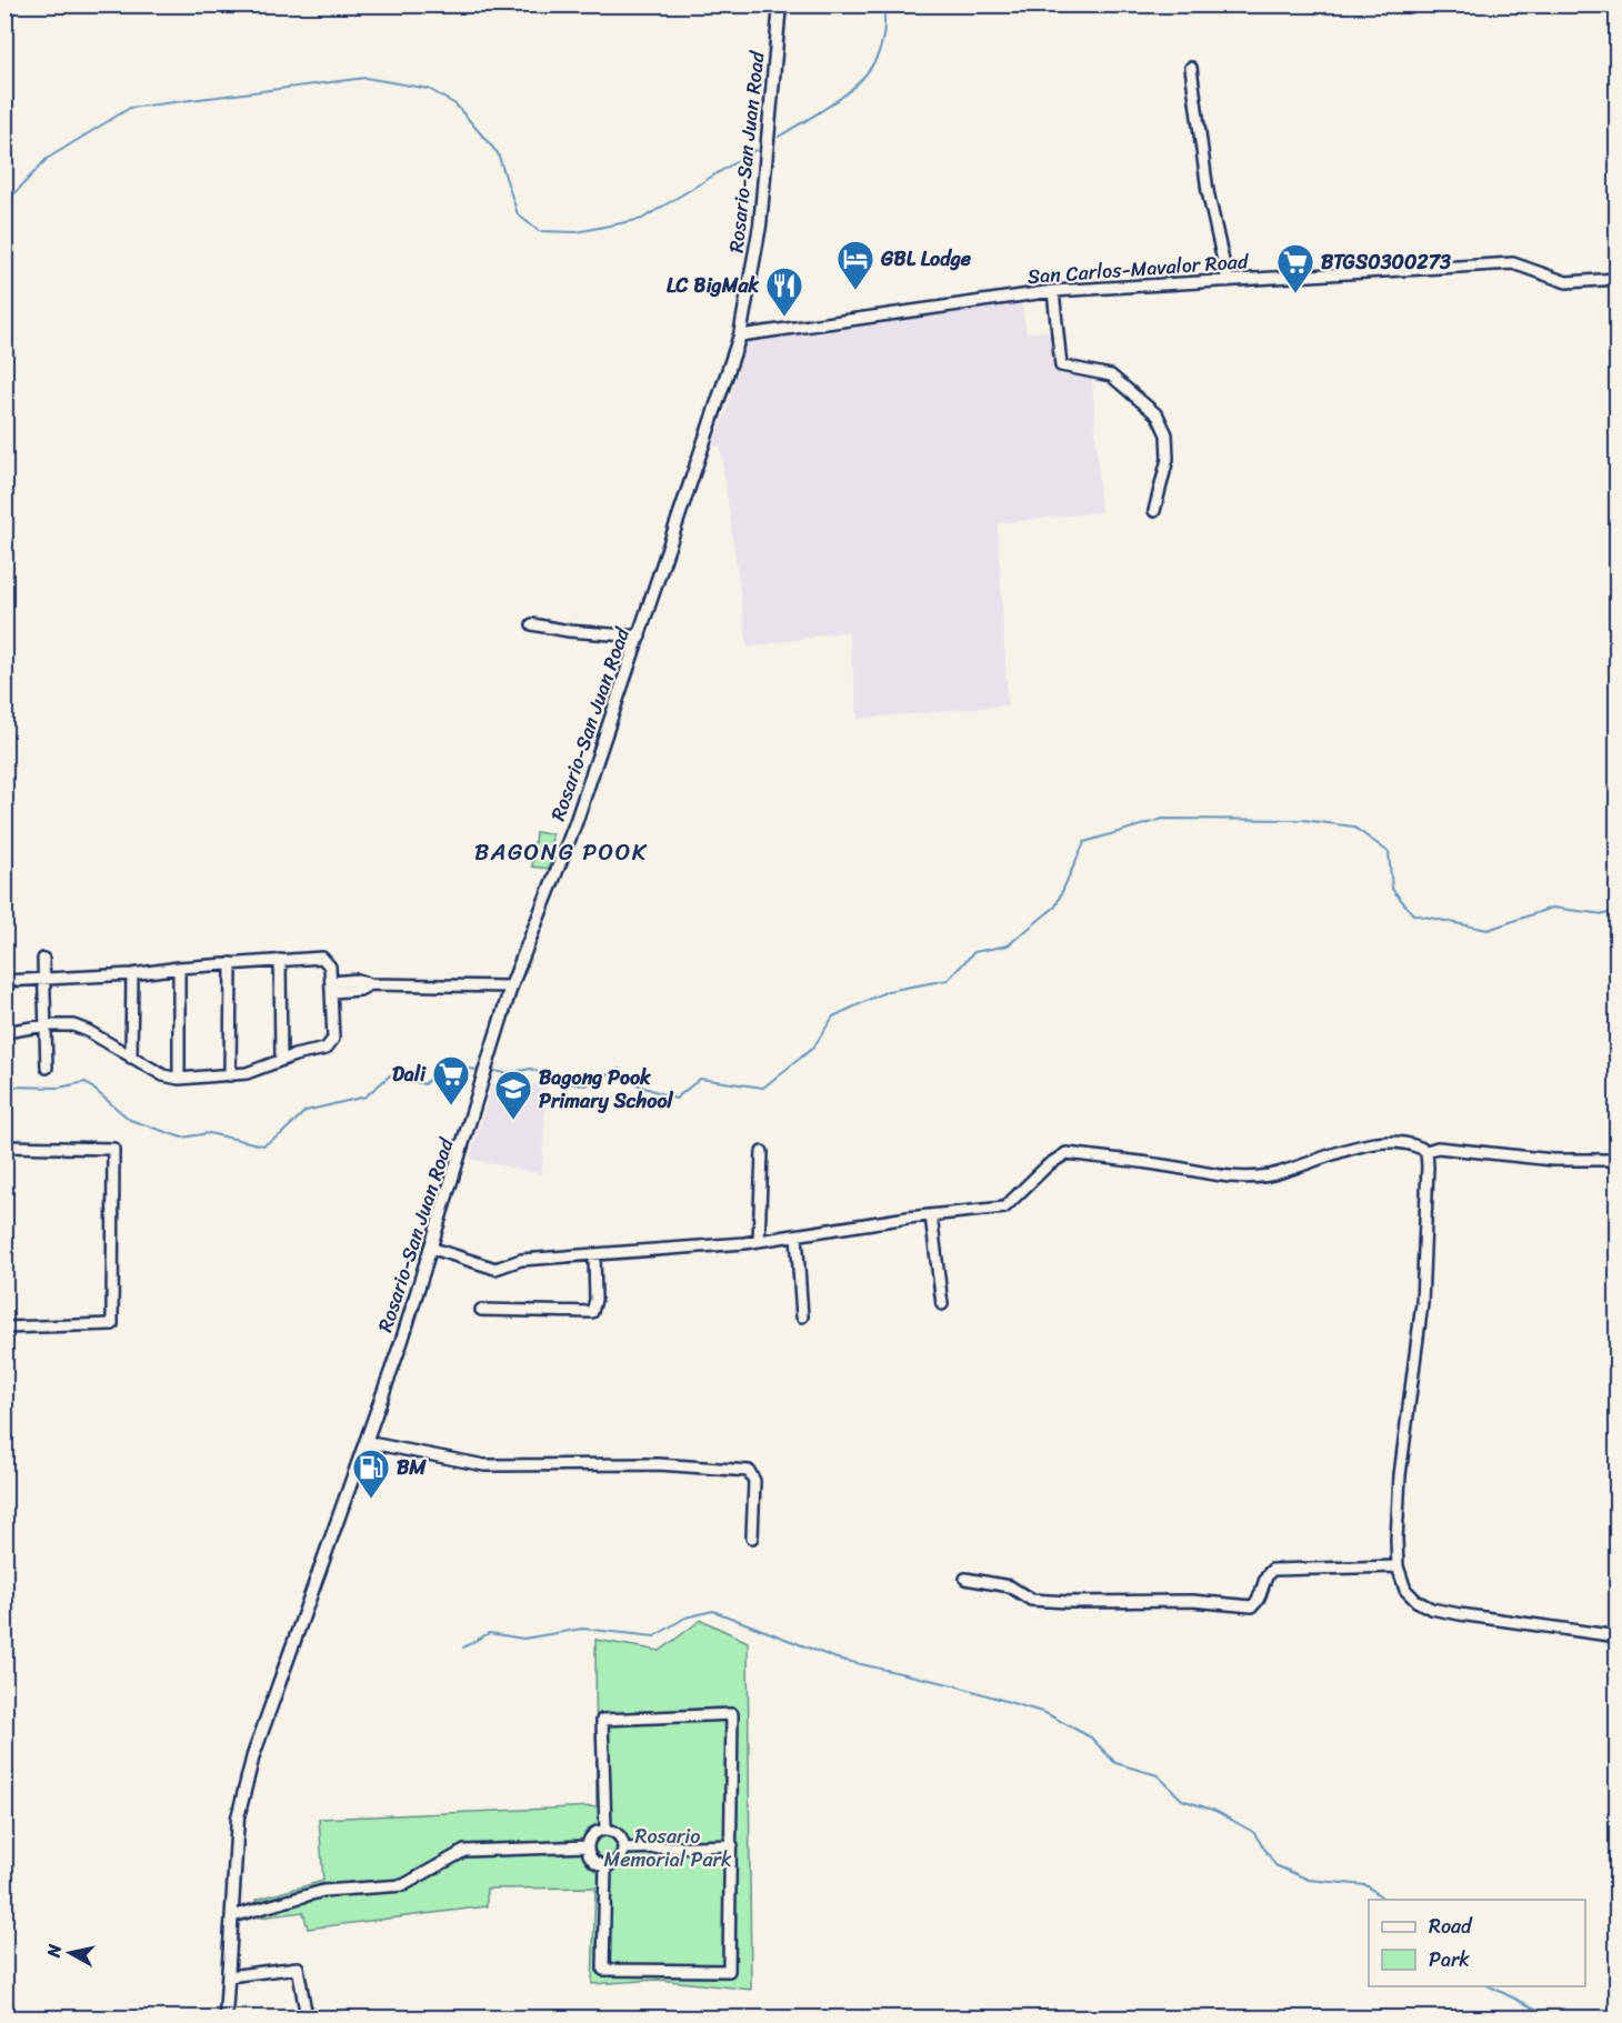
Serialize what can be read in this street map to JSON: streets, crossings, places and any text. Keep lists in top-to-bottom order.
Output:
{
  "streets": {
    "main road": ["Rosario-San Juan Road"],
    "street": ["San Carlos-Mavalor Road"]
  },
  "crossings": [
    ["Rosario-San Juan Road", "San Carlos-Mavalor Road"]
  ],
  "districts": ["BAGONG POOK"],
  "parks": ["Rosario Memorial Park"],
  "places": {
    "hotel": ["GBL Lodge"],
    "supermarket": ["BTGS0300273", "Dali"],
    "restaurant": ["LC BigMak"],
    "school or university": ["Bagong Pook Primary School"],
    "fuel station": ["BM"]
  },
  "legend": ["Road", "Park"],
  "north": "left"
}
